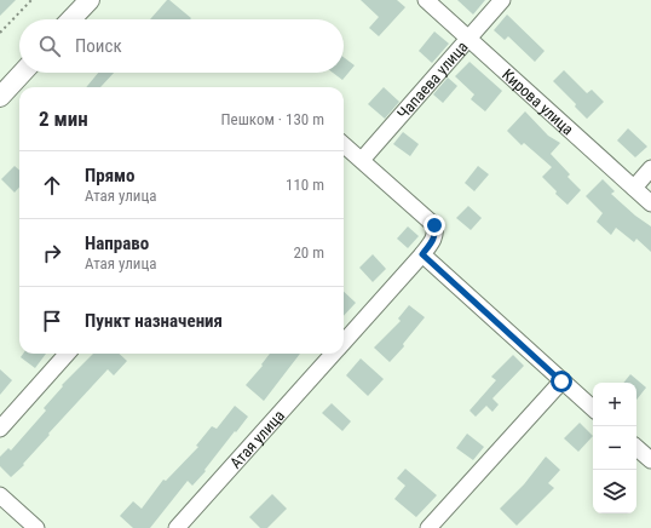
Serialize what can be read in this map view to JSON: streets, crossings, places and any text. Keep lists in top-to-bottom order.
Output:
{
  "streets": {
    "street": ["Чапаева улица", "Кирова улица", "Атая улица"]
  },
  "crossings": [
    ["Чапаева улица", "Кирова улица"],
    ["Чапаева улица", "Атая улица"]
  ],
  "page": {
    "search": "Поиск",
    "heading": ["2 мин", "Пешком · 130 m"],
    "list": [
      ["Прямо", "Атая улица", "110 m"],
      ["Направо", "Атая улица", "20 m"],
      "Пункт назначения"
    ],
    "map_buttons": ["+", "−"]
  }
}
